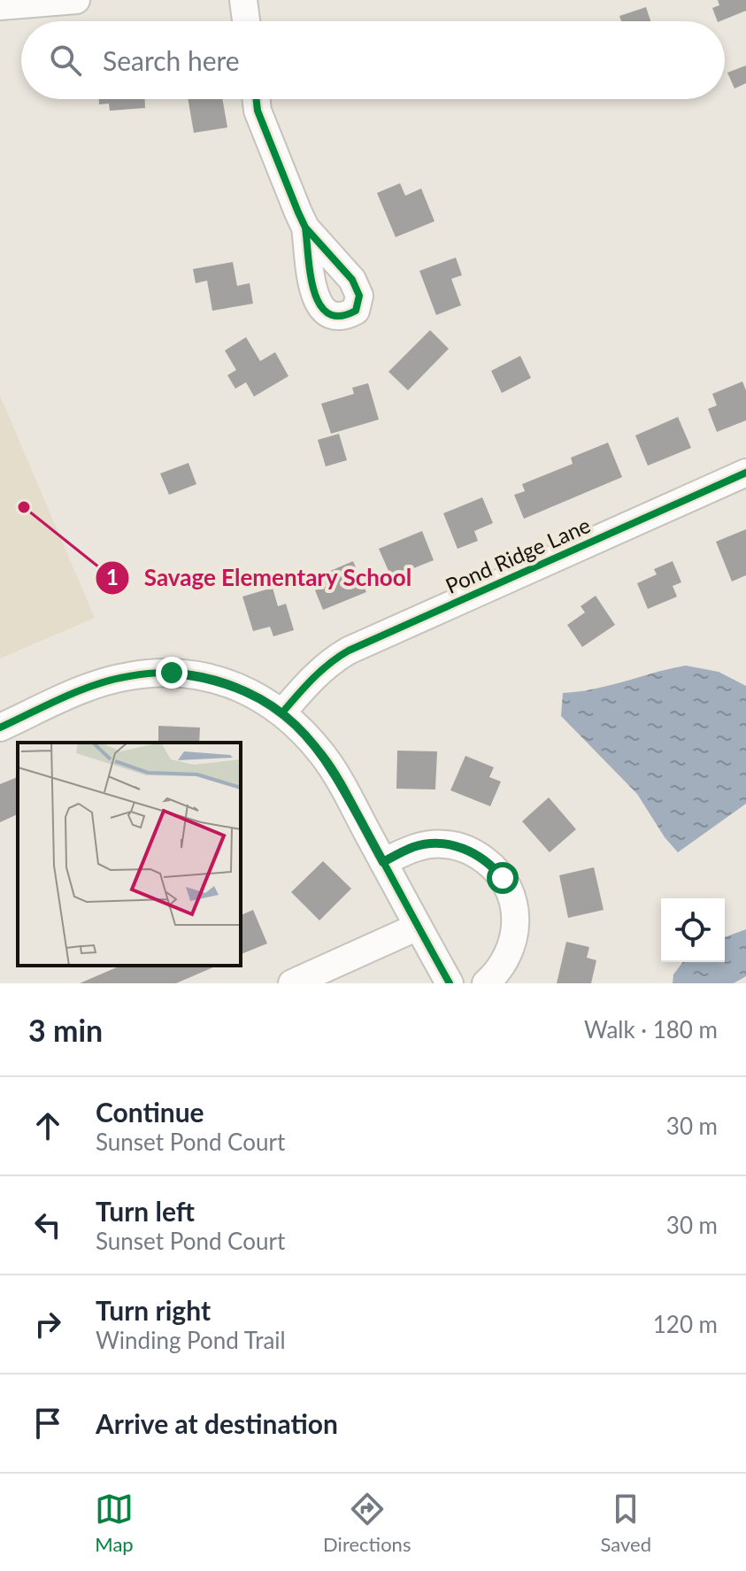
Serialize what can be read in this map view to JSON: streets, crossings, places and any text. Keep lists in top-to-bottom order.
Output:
{
  "streets": {
    "street": ["Pond Ridge Lane"]
  },
  "places": ["Savage Elementary School"],
  "page": {
    "search": "Search here",
    "heading": ["3 min", "Walk · 180 m"],
    "list": [
      ["Continue", "Sunset Pond Court", "30 m"],
      ["Turn left", "Sunset Pond Court", "30 m"],
      ["Turn right", "Winding Pond Trail", "120 m"],
      "Arrive at destination"
    ],
    "nav": ["Map", "Directions", "Saved"]
  }
}
